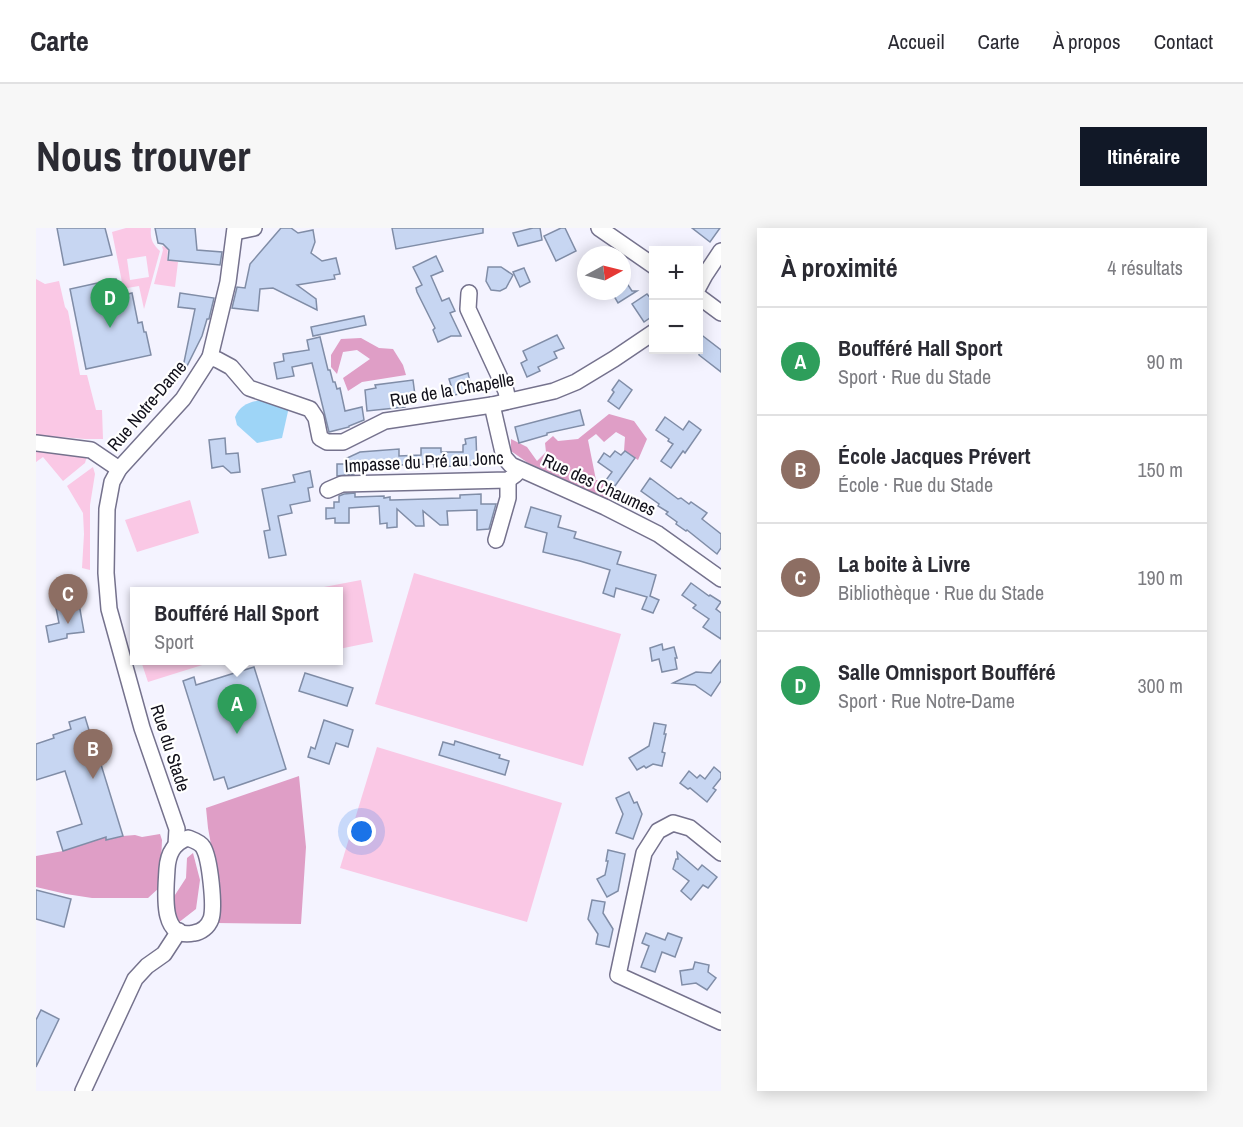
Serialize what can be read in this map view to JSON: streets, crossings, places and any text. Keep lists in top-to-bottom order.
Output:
{
  "streets": {
    "street": [
      "Rue de la Chapelle",
      "Rue Notre-Dame",
      "Impasse du Pré au Jonc",
      "Rue des Chaumes",
      "Rue du Stade"
    ]
  },
  "crossings": [
    ["Rue de la Chapelle", "Rue Notre-Dame"],
    ["Rue de la Chapelle", "Rue des Chaumes"],
    ["Rue Notre-Dame", "Rue du Stade"],
    ["Impasse du Pré au Jonc", "Rue des Chaumes"]
  ],
  "north": "right",
  "page": {
    "header": "Carte",
    "nav": [
      "Accueil",
      "Carte",
      "À propos",
      "Contact"
    ],
    "buttons": "Itinéraire",
    "title": "Nous trouver",
    "heading": ["À proximité", "4 résultats"],
    "map_buttons": ["+", "−"],
    "pins": [
      "D",
      "C",
      "A",
      "B"
    ],
    "list": [
      {
        "mark": "A",
        "name": "Boufféré Hall Sport",
        "note": "Sport · Rue du Stade",
        "value": "90 m"
      },
      {
        "mark": "B",
        "name": "École Jacques Prévert",
        "note": "École · Rue du Stade",
        "value": "150 m"
      },
      {
        "mark": "C",
        "name": "La boite à Livre",
        "note": "Bibliothèque · Rue du Stade",
        "value": "190 m"
      },
      {
        "mark": "D",
        "name": "Salle Omnisport Boufféré",
        "note": "Sport · Rue Notre-Dame",
        "value": "300 m"
      }
    ],
    "popup": ["Boufféré Hall Sport", "Sport"]
  }
}
